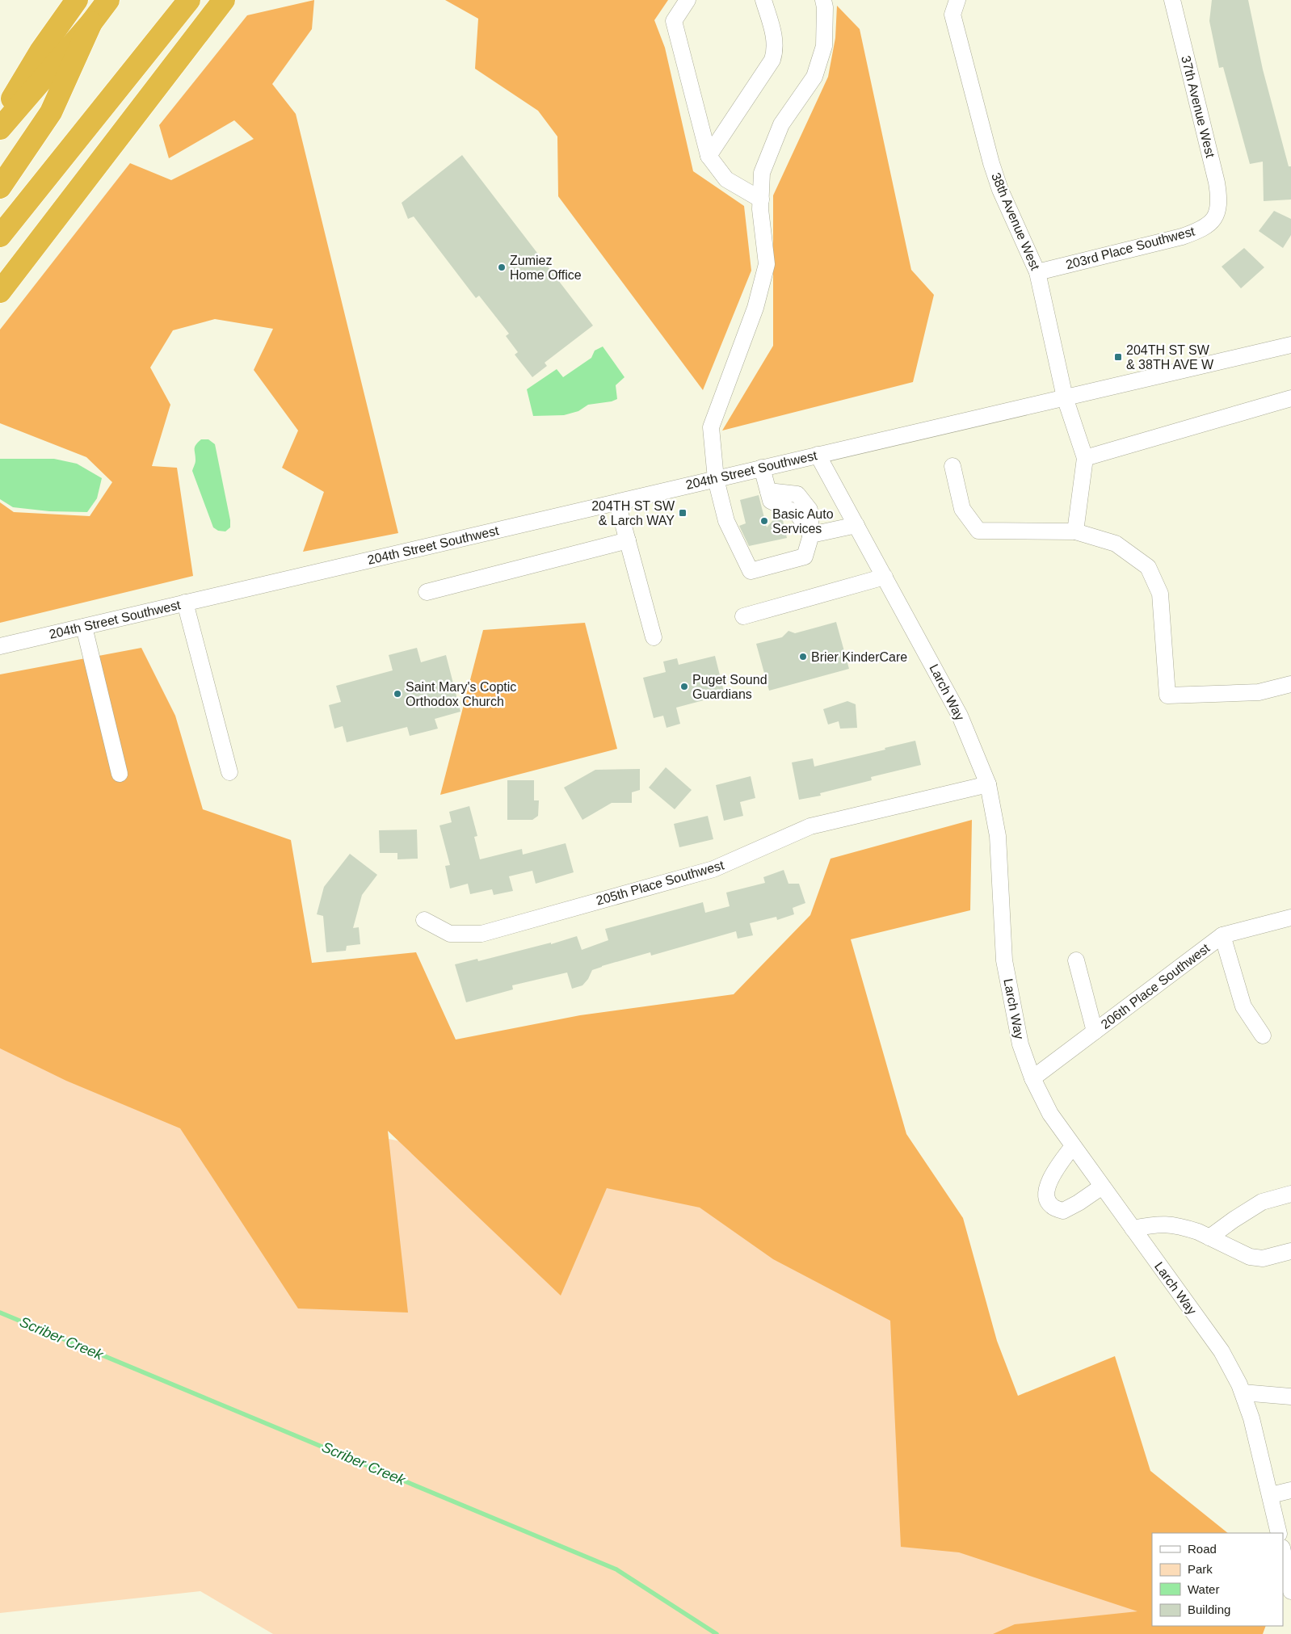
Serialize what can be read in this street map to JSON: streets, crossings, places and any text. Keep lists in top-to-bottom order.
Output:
{
  "streets": {
    "street": [
      "37th Avenue West",
      "38th Avenue West",
      "203rd Place Southwest",
      "204th Street Southwest",
      "Larch Way",
      "205th Place Southwest",
      "206th Place Southwest"
    ]
  },
  "crossings": [
    ["37th Avenue West", "203rd Place Southwest"],
    ["38th Avenue West", "203rd Place Southwest"],
    ["38th Avenue West", "204th Street Southwest"],
    ["204th Street Southwest", "Larch Way"],
    ["Larch Way", "205th Place Southwest"],
    ["Larch Way", "206th Place Southwest"]
  ],
  "water": ["Scriber Creek"],
  "places": {
    "other": [
      "Zumiez Home Office",
      "Basic Auto Services",
      "Brier KinderCare",
      "Puget Sound Guardians",
      "Saint Mary's Coptic Orthodox Church"
    ],
    "transit": ["204TH ST SW & 38TH AVE W", "204TH ST SW & Larch WAY"]
  },
  "legend": [
    "Road",
    "Park",
    "Water",
    "Building"
  ]
}
